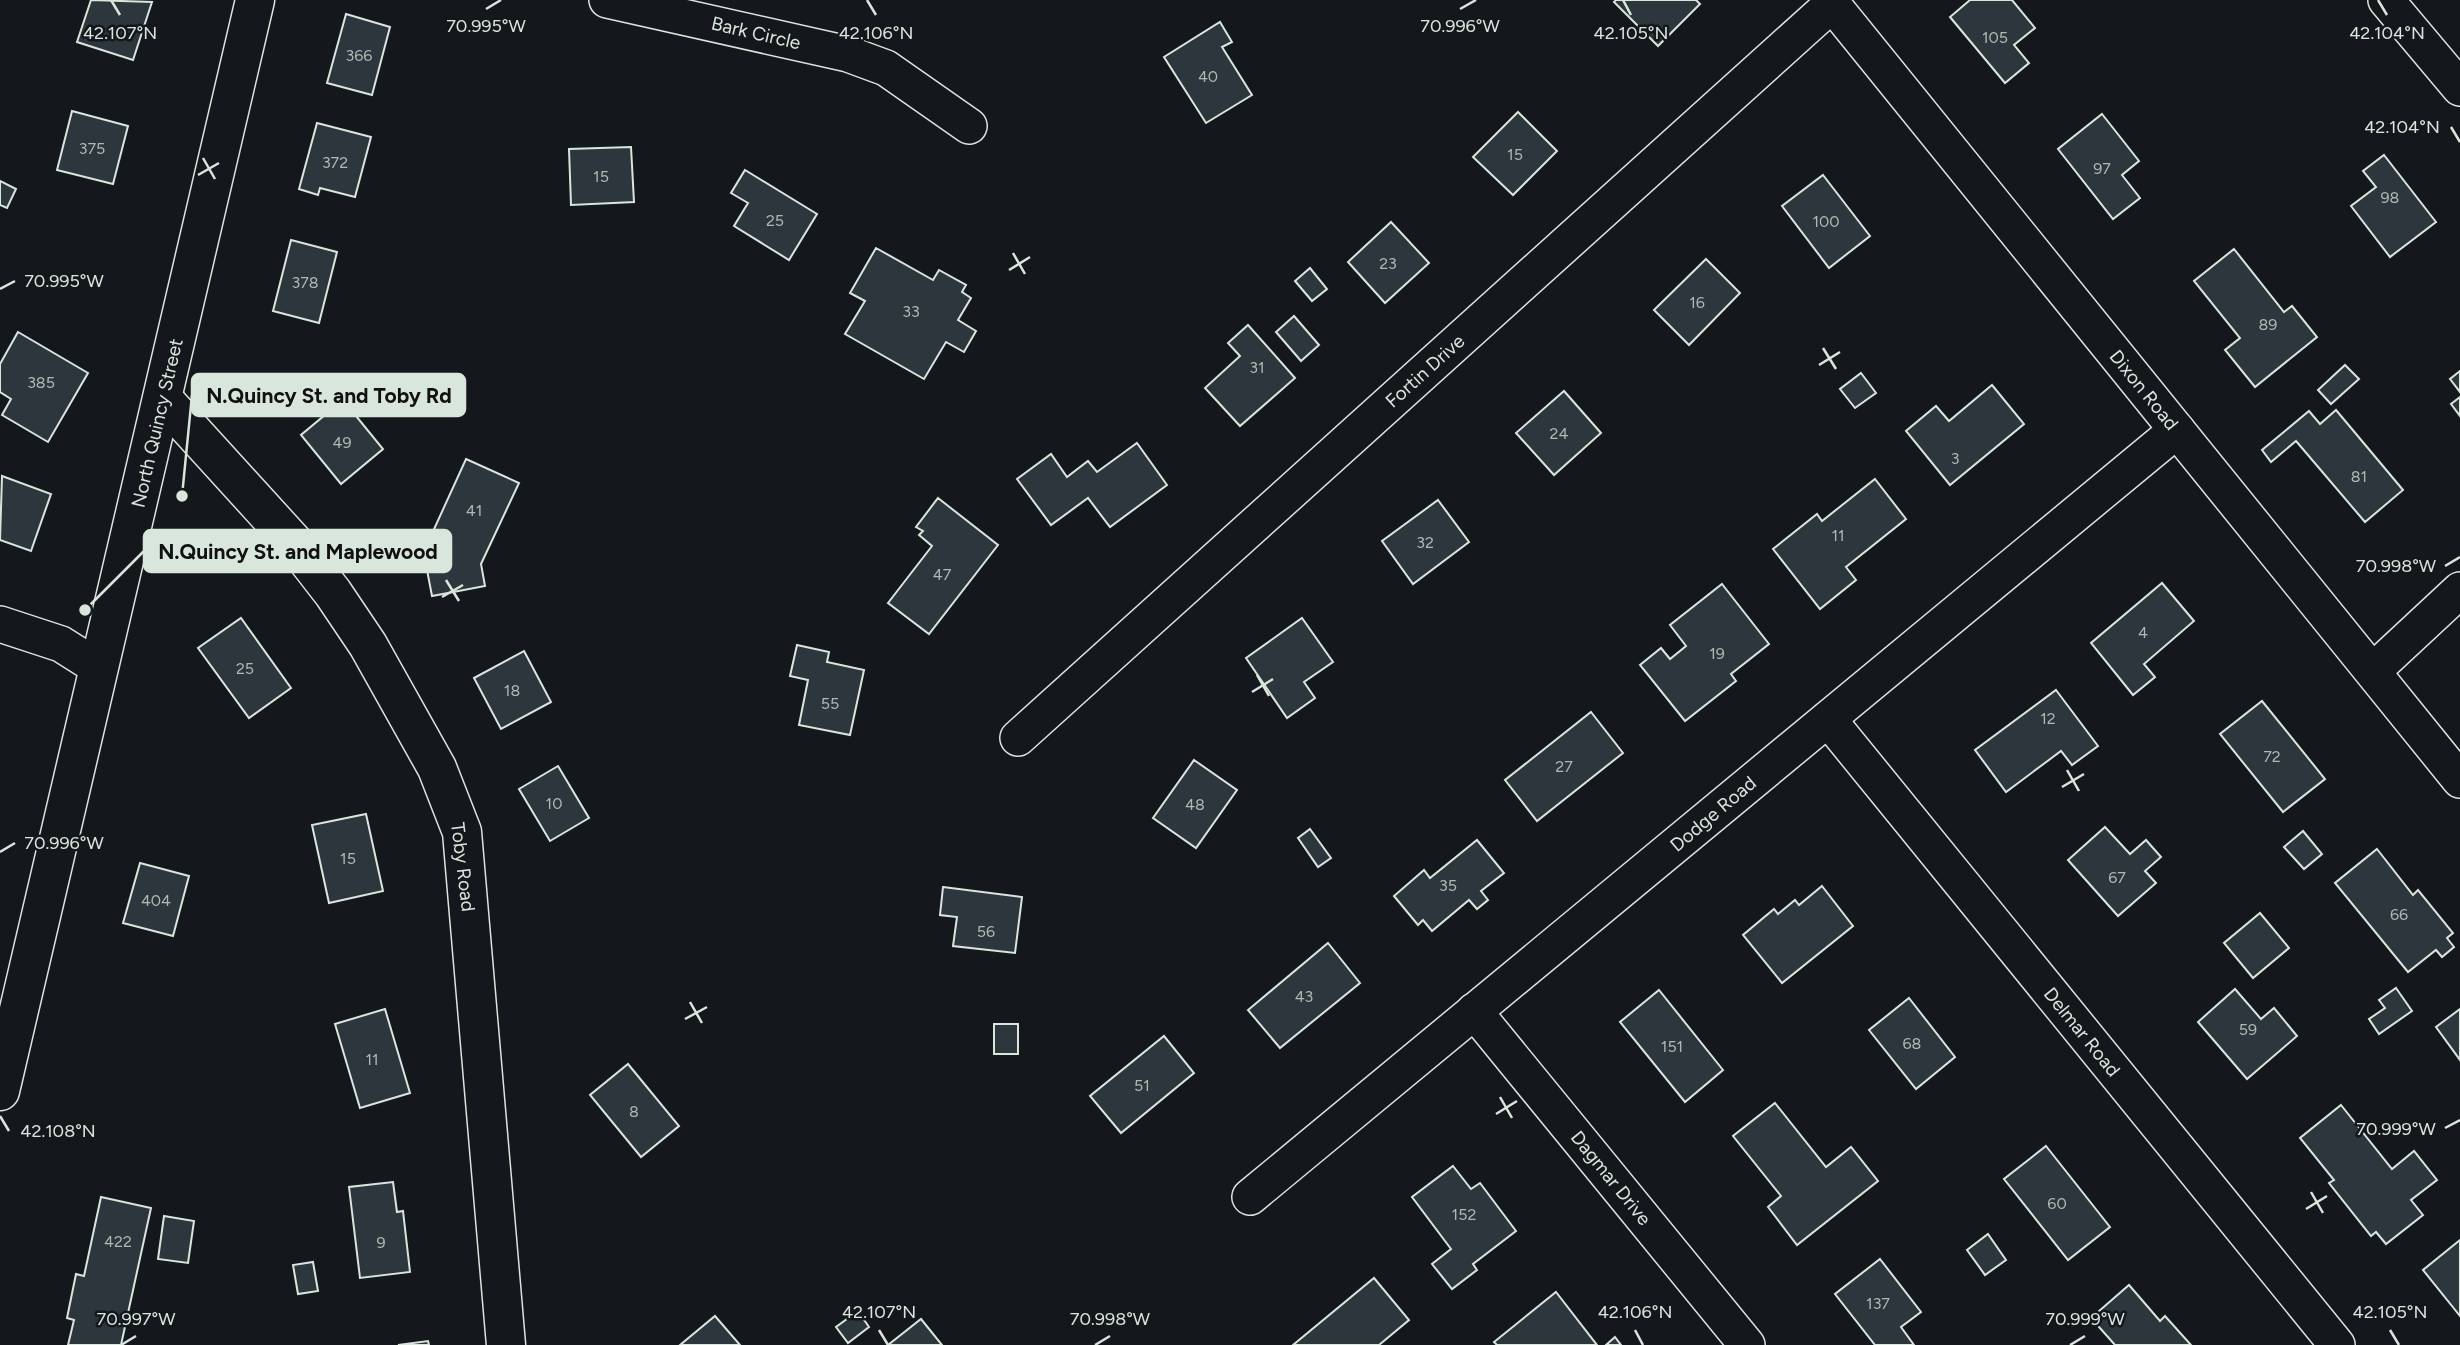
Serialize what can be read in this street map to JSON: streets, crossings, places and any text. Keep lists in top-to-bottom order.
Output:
{
  "streets": {
    "main road": ["North Quincy Street", "Toby Road"],
    "street": [
      "Bark Circle",
      "Fortin Drive",
      "Dixon Road",
      "Dodge Road",
      "Delmar Road",
      "Dagmar Drive"
    ]
  },
  "crossings": [
    ["Fortin Drive", "Dixon Road"],
    ["Dixon Road", "Dodge Road"],
    ["North Quincy Street", "Toby Road"],
    ["Dodge Road", "Delmar Road"],
    ["Dodge Road", "Dagmar Drive"]
  ],
  "places": ["N.Quincy St. and Toby Rd", "N.Quincy St. and Maplewood"],
  "house_numbers": [
    "105",
    "366",
    "40",
    "375",
    "15",
    "372",
    "97",
    "15",
    "98",
    "25",
    "100",
    "23",
    "378",
    "16",
    "33",
    "89",
    "31",
    "385",
    "24",
    "49",
    "3",
    "81",
    "41",
    "11",
    "32",
    "47",
    "4",
    "19",
    "25",
    "18",
    "55",
    "12",
    "72",
    "27",
    "10",
    "48",
    "15",
    "67",
    "35",
    "404",
    "66",
    "56",
    "43",
    "59",
    "68",
    "151",
    "11",
    "51",
    "8",
    "60",
    "152",
    "422",
    "9",
    "137"
  ],
  "coordinates": [
    "70.996°W",
    "70.995°W",
    "42.104°N",
    "42.107°N",
    "42.106°N",
    "42.105°N",
    "70.998°W",
    "70.999°W",
    "42.108°N",
    "70.997°W"
  ]
}
